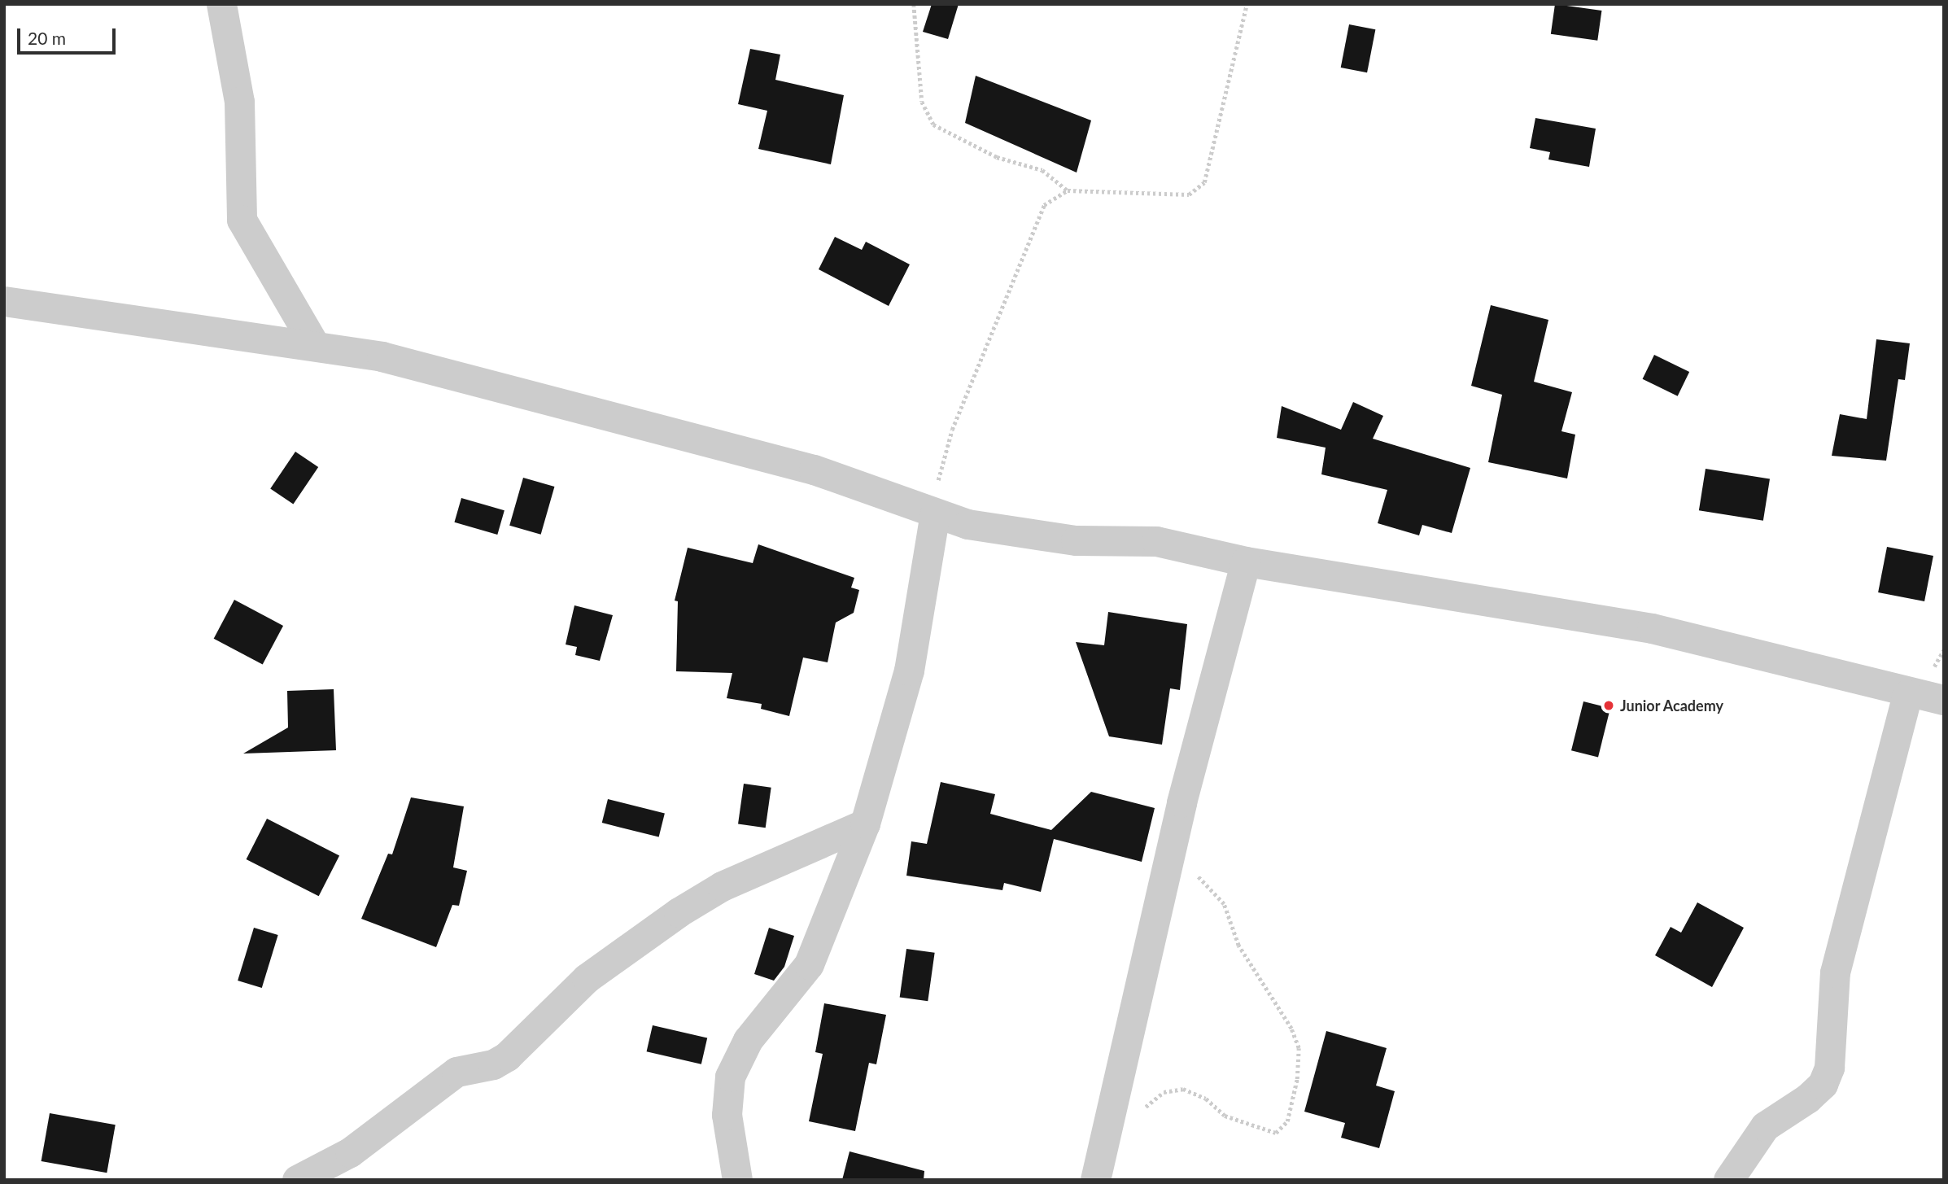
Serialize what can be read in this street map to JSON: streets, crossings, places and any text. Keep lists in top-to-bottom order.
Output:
{
  "places": ["Junior Academy"],
  "scale_bar": "20 m"
}
